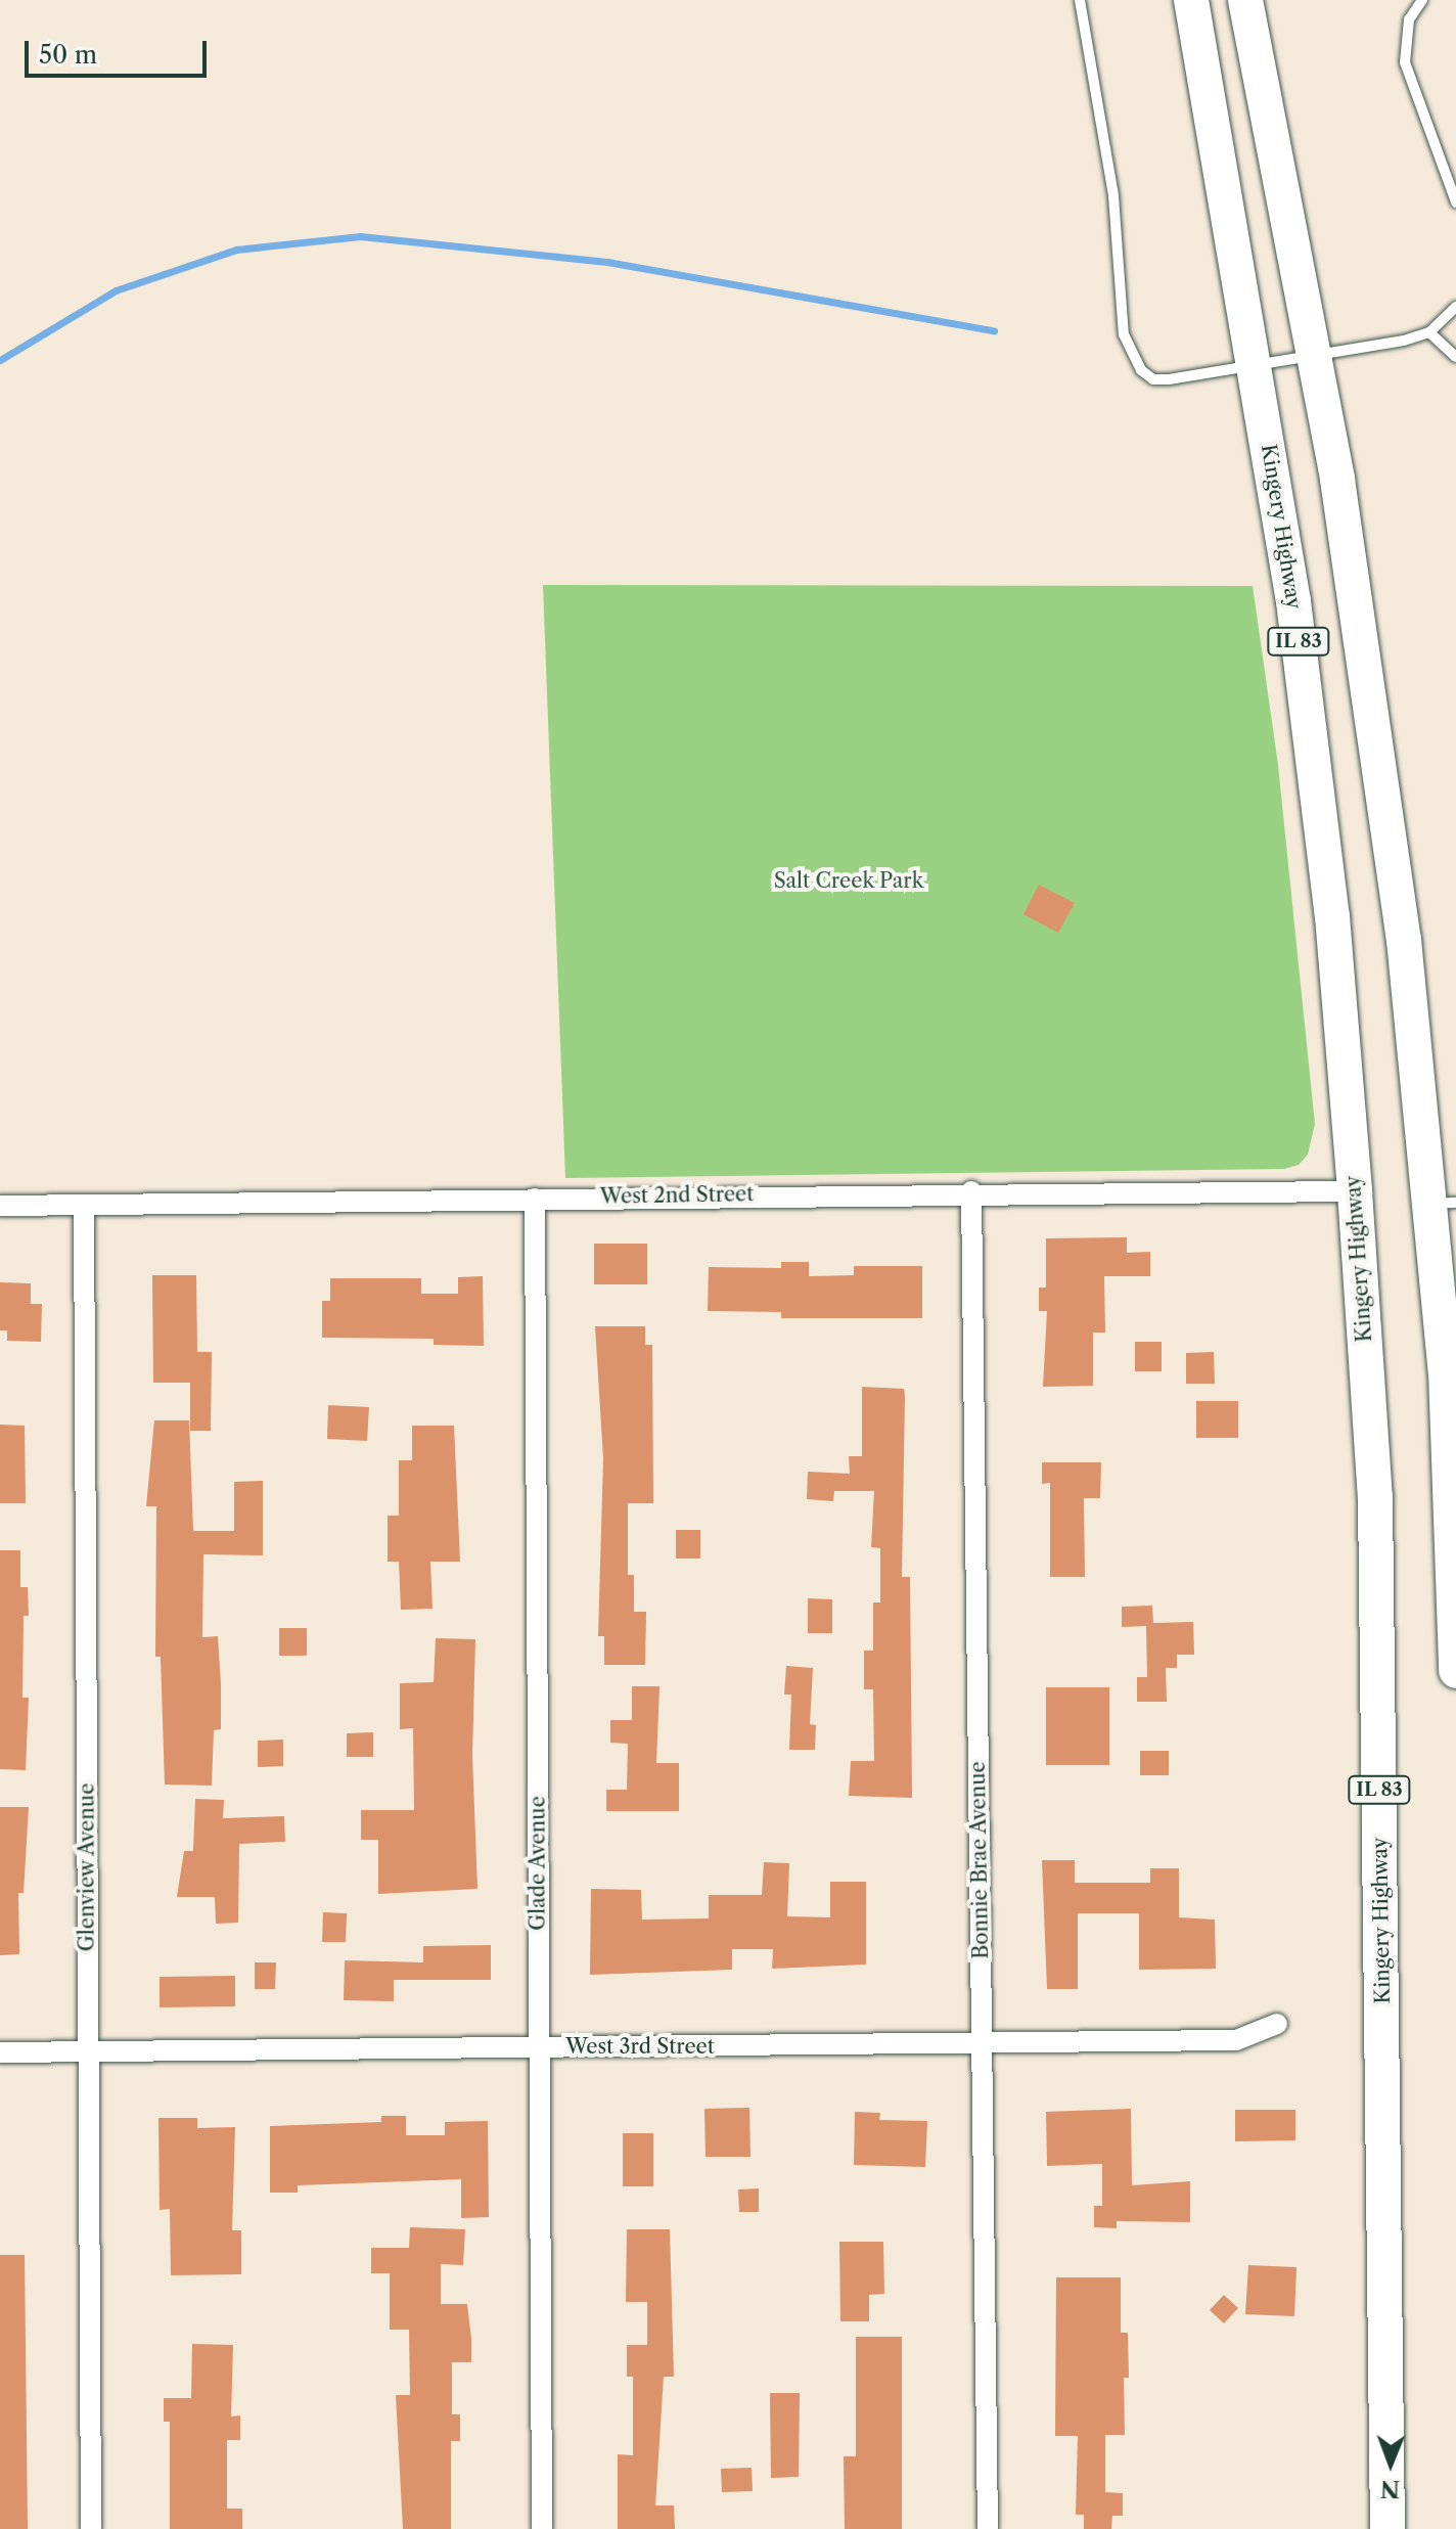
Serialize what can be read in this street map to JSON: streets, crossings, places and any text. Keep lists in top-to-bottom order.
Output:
{
  "streets": {
    "highway": ["Kingery Highway", "IL 83"],
    "street": [
      "West 2nd Street",
      "Bonnie Brae Avenue",
      "Glade Avenue",
      "Glenview Avenue",
      "West 3rd Street"
    ]
  },
  "crossings": [
    ["Kingery Highway", "West 2nd Street"],
    ["West 2nd Street", "Bonnie Brae Avenue"],
    ["West 2nd Street", "Glade Avenue"],
    ["West 2nd Street", "Glenview Avenue"],
    ["Bonnie Brae Avenue", "West 3rd Street"],
    ["Glade Avenue", "West 3rd Street"],
    ["Glenview Avenue", "West 3rd Street"]
  ],
  "parks": ["Salt Creek Park"],
  "scale_bar": "50 m",
  "north": "bottom"
}
